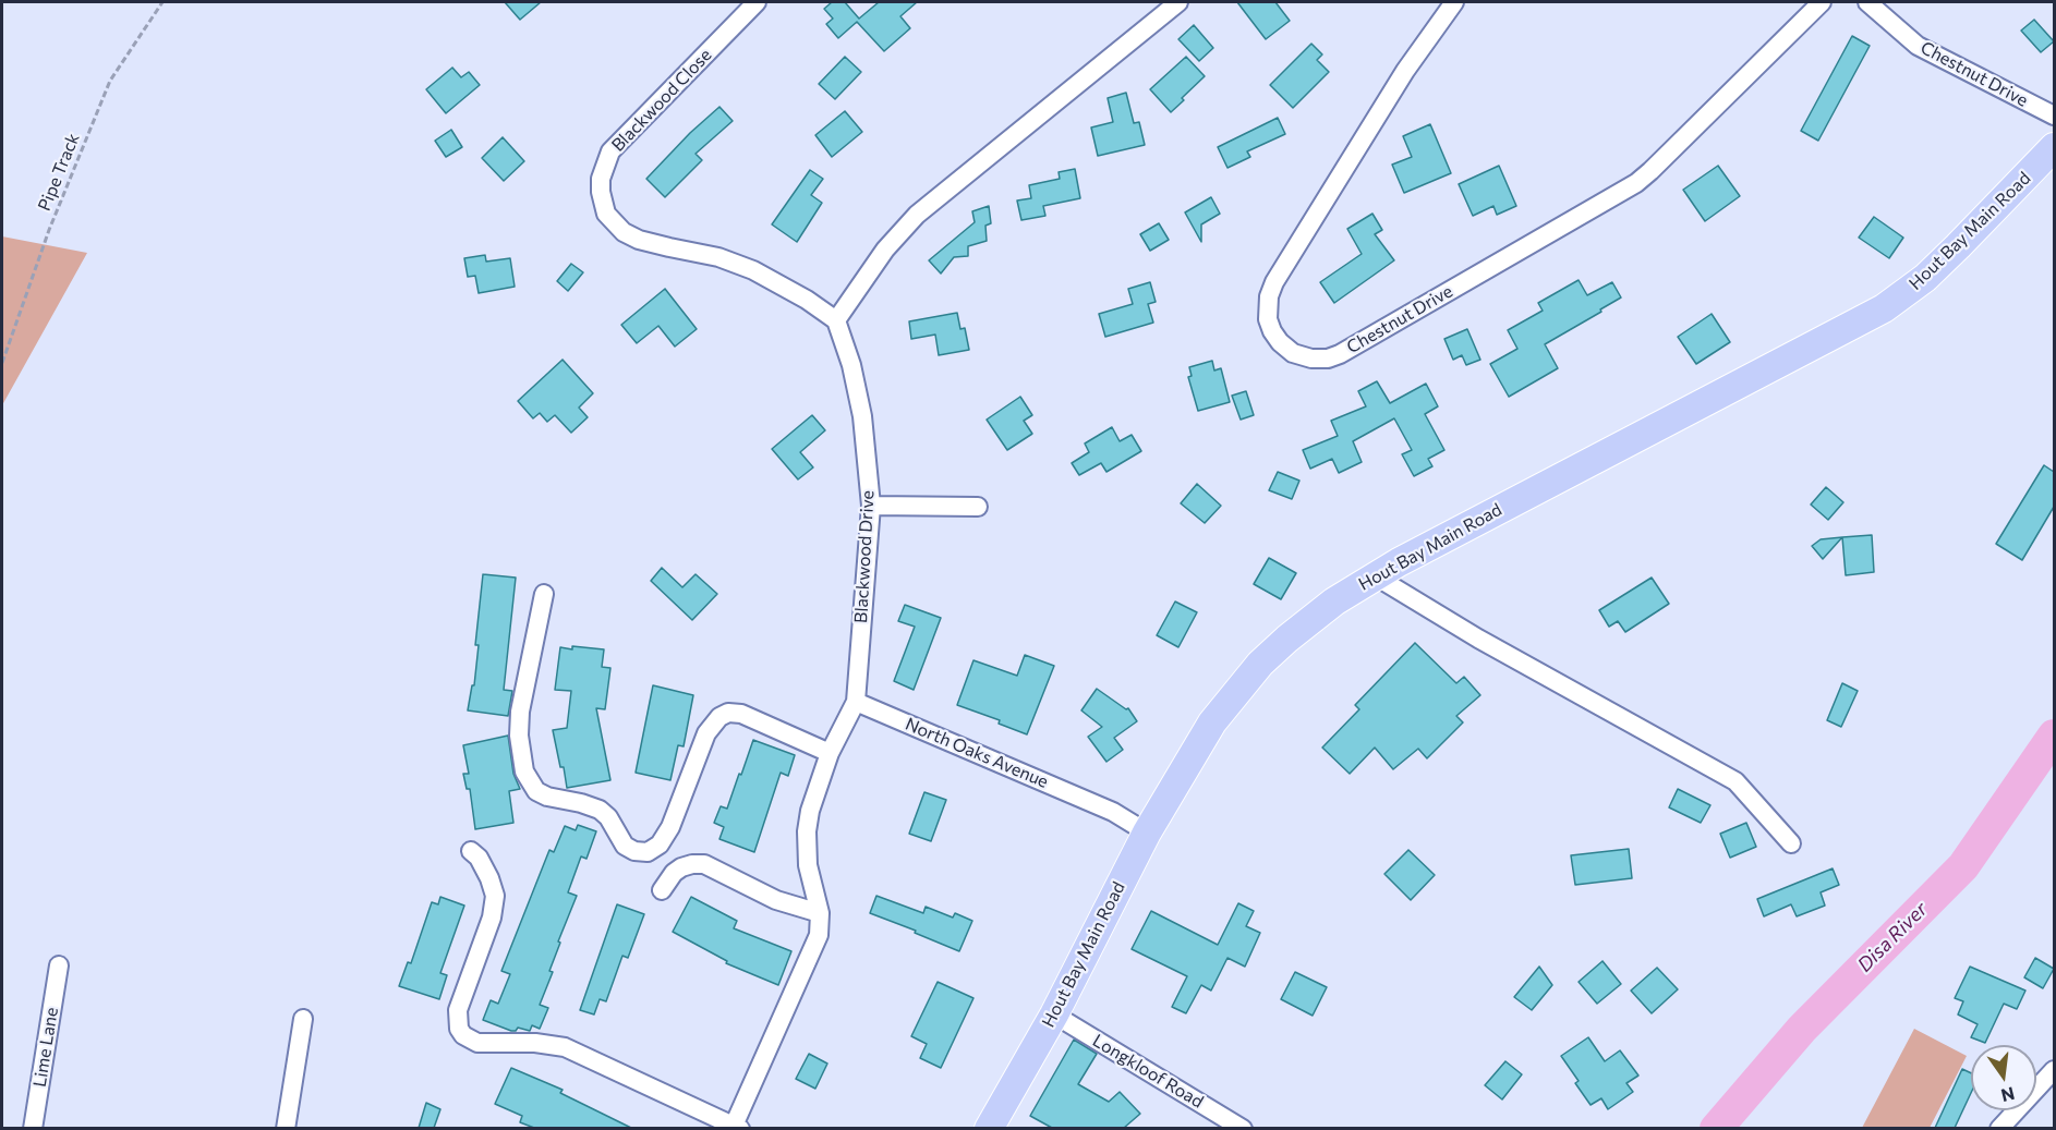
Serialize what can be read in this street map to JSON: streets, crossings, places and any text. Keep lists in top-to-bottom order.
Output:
{
  "streets": {
    "main road": ["Hout Bay Main Road"],
    "street": [
      "Chestnut Drive",
      "Blackwood Close",
      "Blackwood Drive",
      "North Oaks Avenue",
      "Lime Lane",
      "Longkloof Road"
    ],
    "path": ["Pipe Track"]
  },
  "crossings": [
    ["Blackwood Close", "Blackwood Drive"],
    ["Hout Bay Main Road", "North Oaks Avenue"],
    ["Hout Bay Main Road", "Longkloof Road"],
    ["Blackwood Drive", "North Oaks Avenue"]
  ],
  "water": ["Disa River"],
  "north": "bottom"
}
